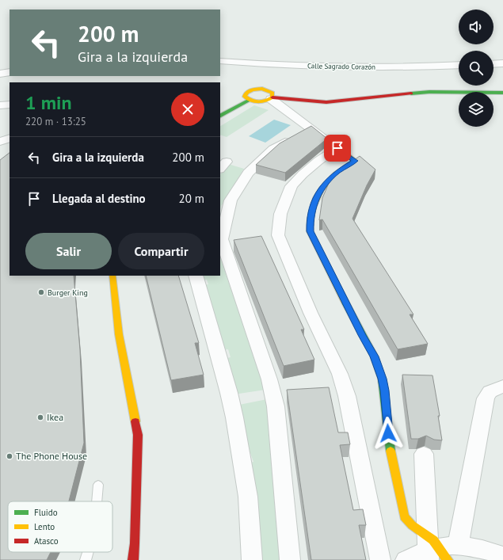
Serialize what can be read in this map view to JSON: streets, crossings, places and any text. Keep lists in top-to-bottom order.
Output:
{
  "streets": {
    "street": ["Calle Sagrado Corazón"]
  },
  "places": ["Burger King", "Ikea", "The Phone House"],
  "legend": ["Fluido", "Lento", "Atasco"],
  "page": {
    "turn": ["200 m", "Gira a la izquierda"],
    "heading": ["1 min", "220 m · 13:25"],
    "list": [
      {
        "name": "Gira a la izquierda",
        "value": "200 m"
      },
      {
        "name": "Llegada al destino",
        "value": "20 m"
      }
    ],
    "buttons": ["Salir", "Compartir"]
  }
}
